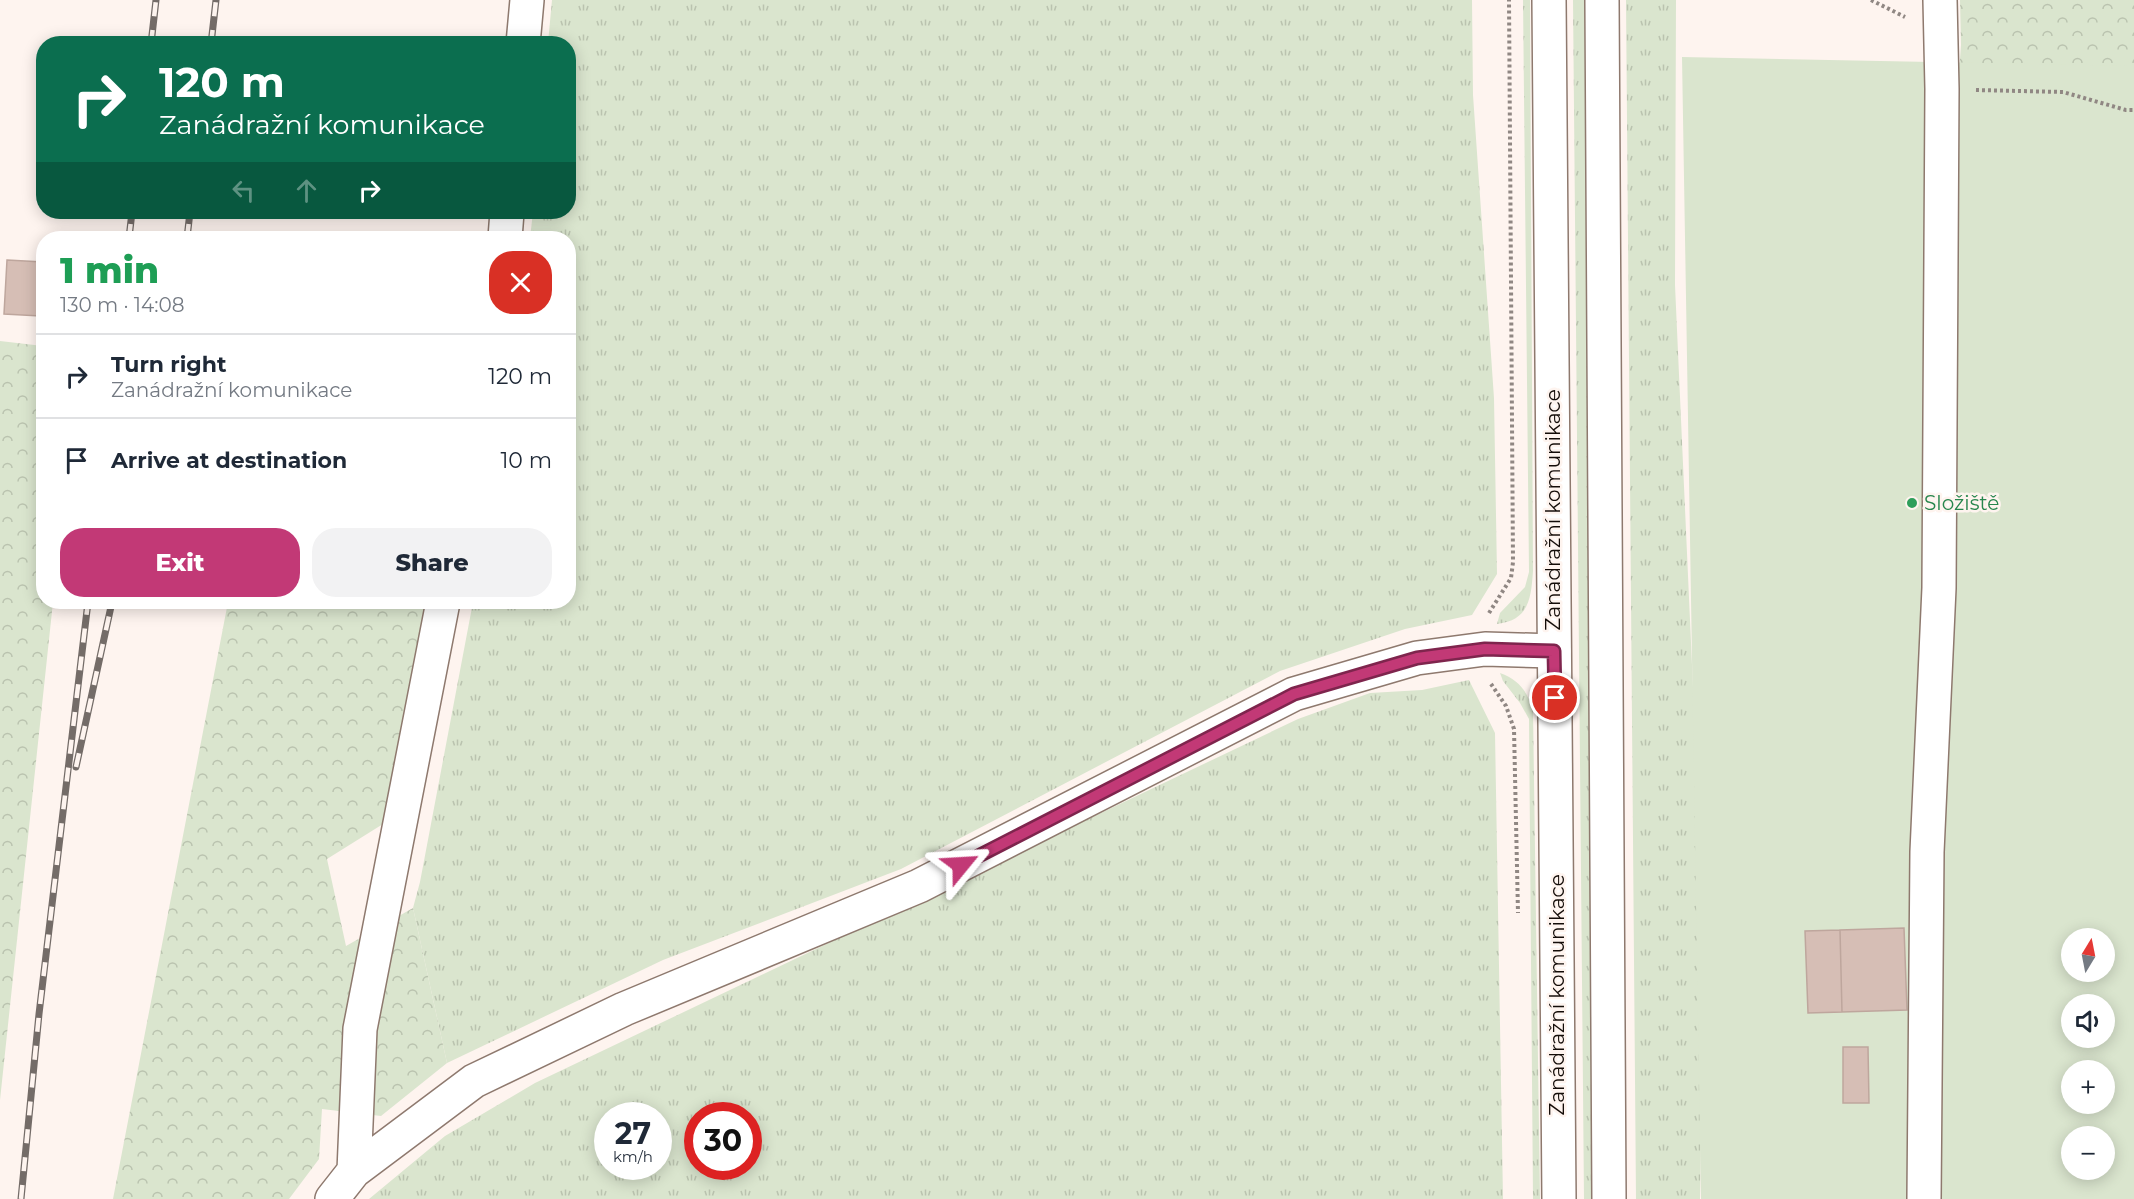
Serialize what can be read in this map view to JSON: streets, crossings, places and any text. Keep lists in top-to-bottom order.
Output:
{
  "streets": {
    "main road": ["Zanádražní komunikace"]
  },
  "places": ["Složiště"],
  "north": "top",
  "page": {
    "turn": ["120 m", "Zanádražní komunikace"],
    "heading": ["1 min", "130 m · 14:08"],
    "list": [
      {
        "name": "Turn right",
        "note": "Zanádražní komunikace",
        "value": "120 m"
      },
      {
        "name": "Arrive at destination",
        "value": "10 m"
      }
    ],
    "buttons": ["Exit", "Share"],
    "map_buttons": ["+", "−"],
    "speed": "27 km/h",
    "limit": "30"
  }
}
